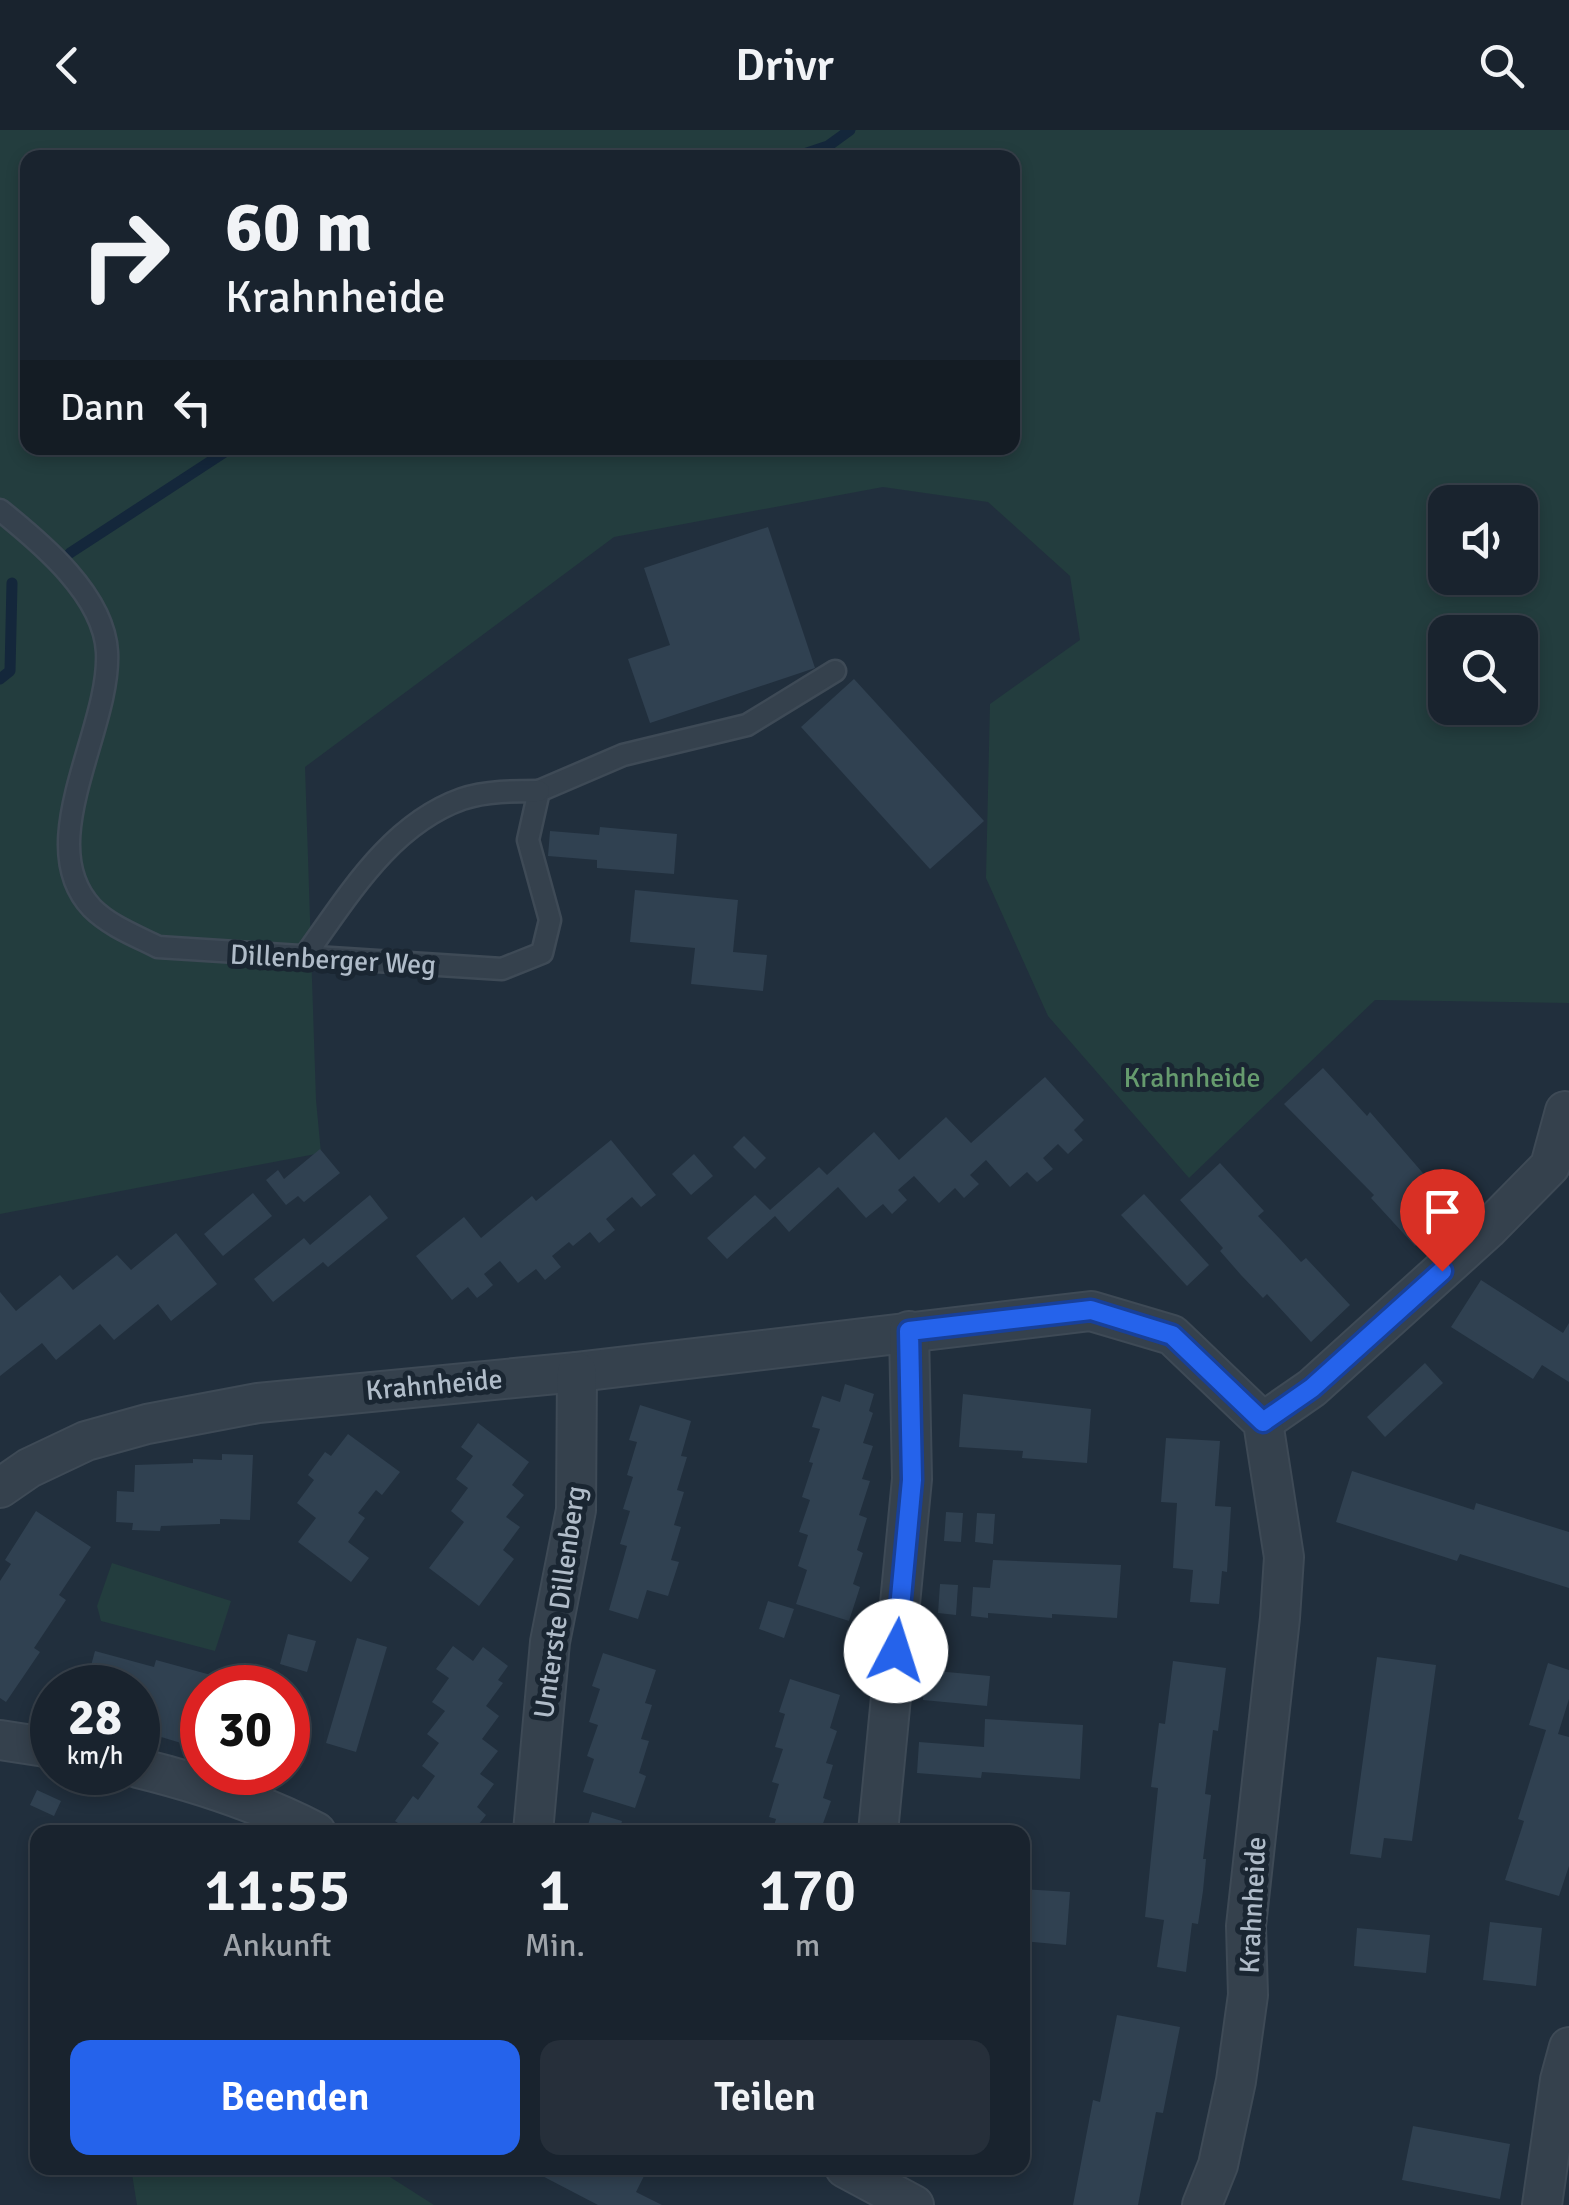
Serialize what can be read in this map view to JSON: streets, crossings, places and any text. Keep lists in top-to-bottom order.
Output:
{
  "streets": {
    "street": ["Krahnheide", "Unterste Dillenberg"],
    "lane": ["Dillenberger Weg"]
  },
  "crossings": [
    ["Krahnheide", "Unterste Dillenberg"]
  ],
  "parks": ["Krahnheide"],
  "page": {
    "header": "Drivr",
    "turn": ["60 m", "Krahnheide"],
    "then": "Dann",
    "speed": "28 km/h",
    "limit": "30",
    "eta": [
      "11:55",
      "Ankunft",
      "1",
      "Min.",
      "170",
      "m"
    ],
    "buttons": ["Beenden", "Teilen"]
  }
}
